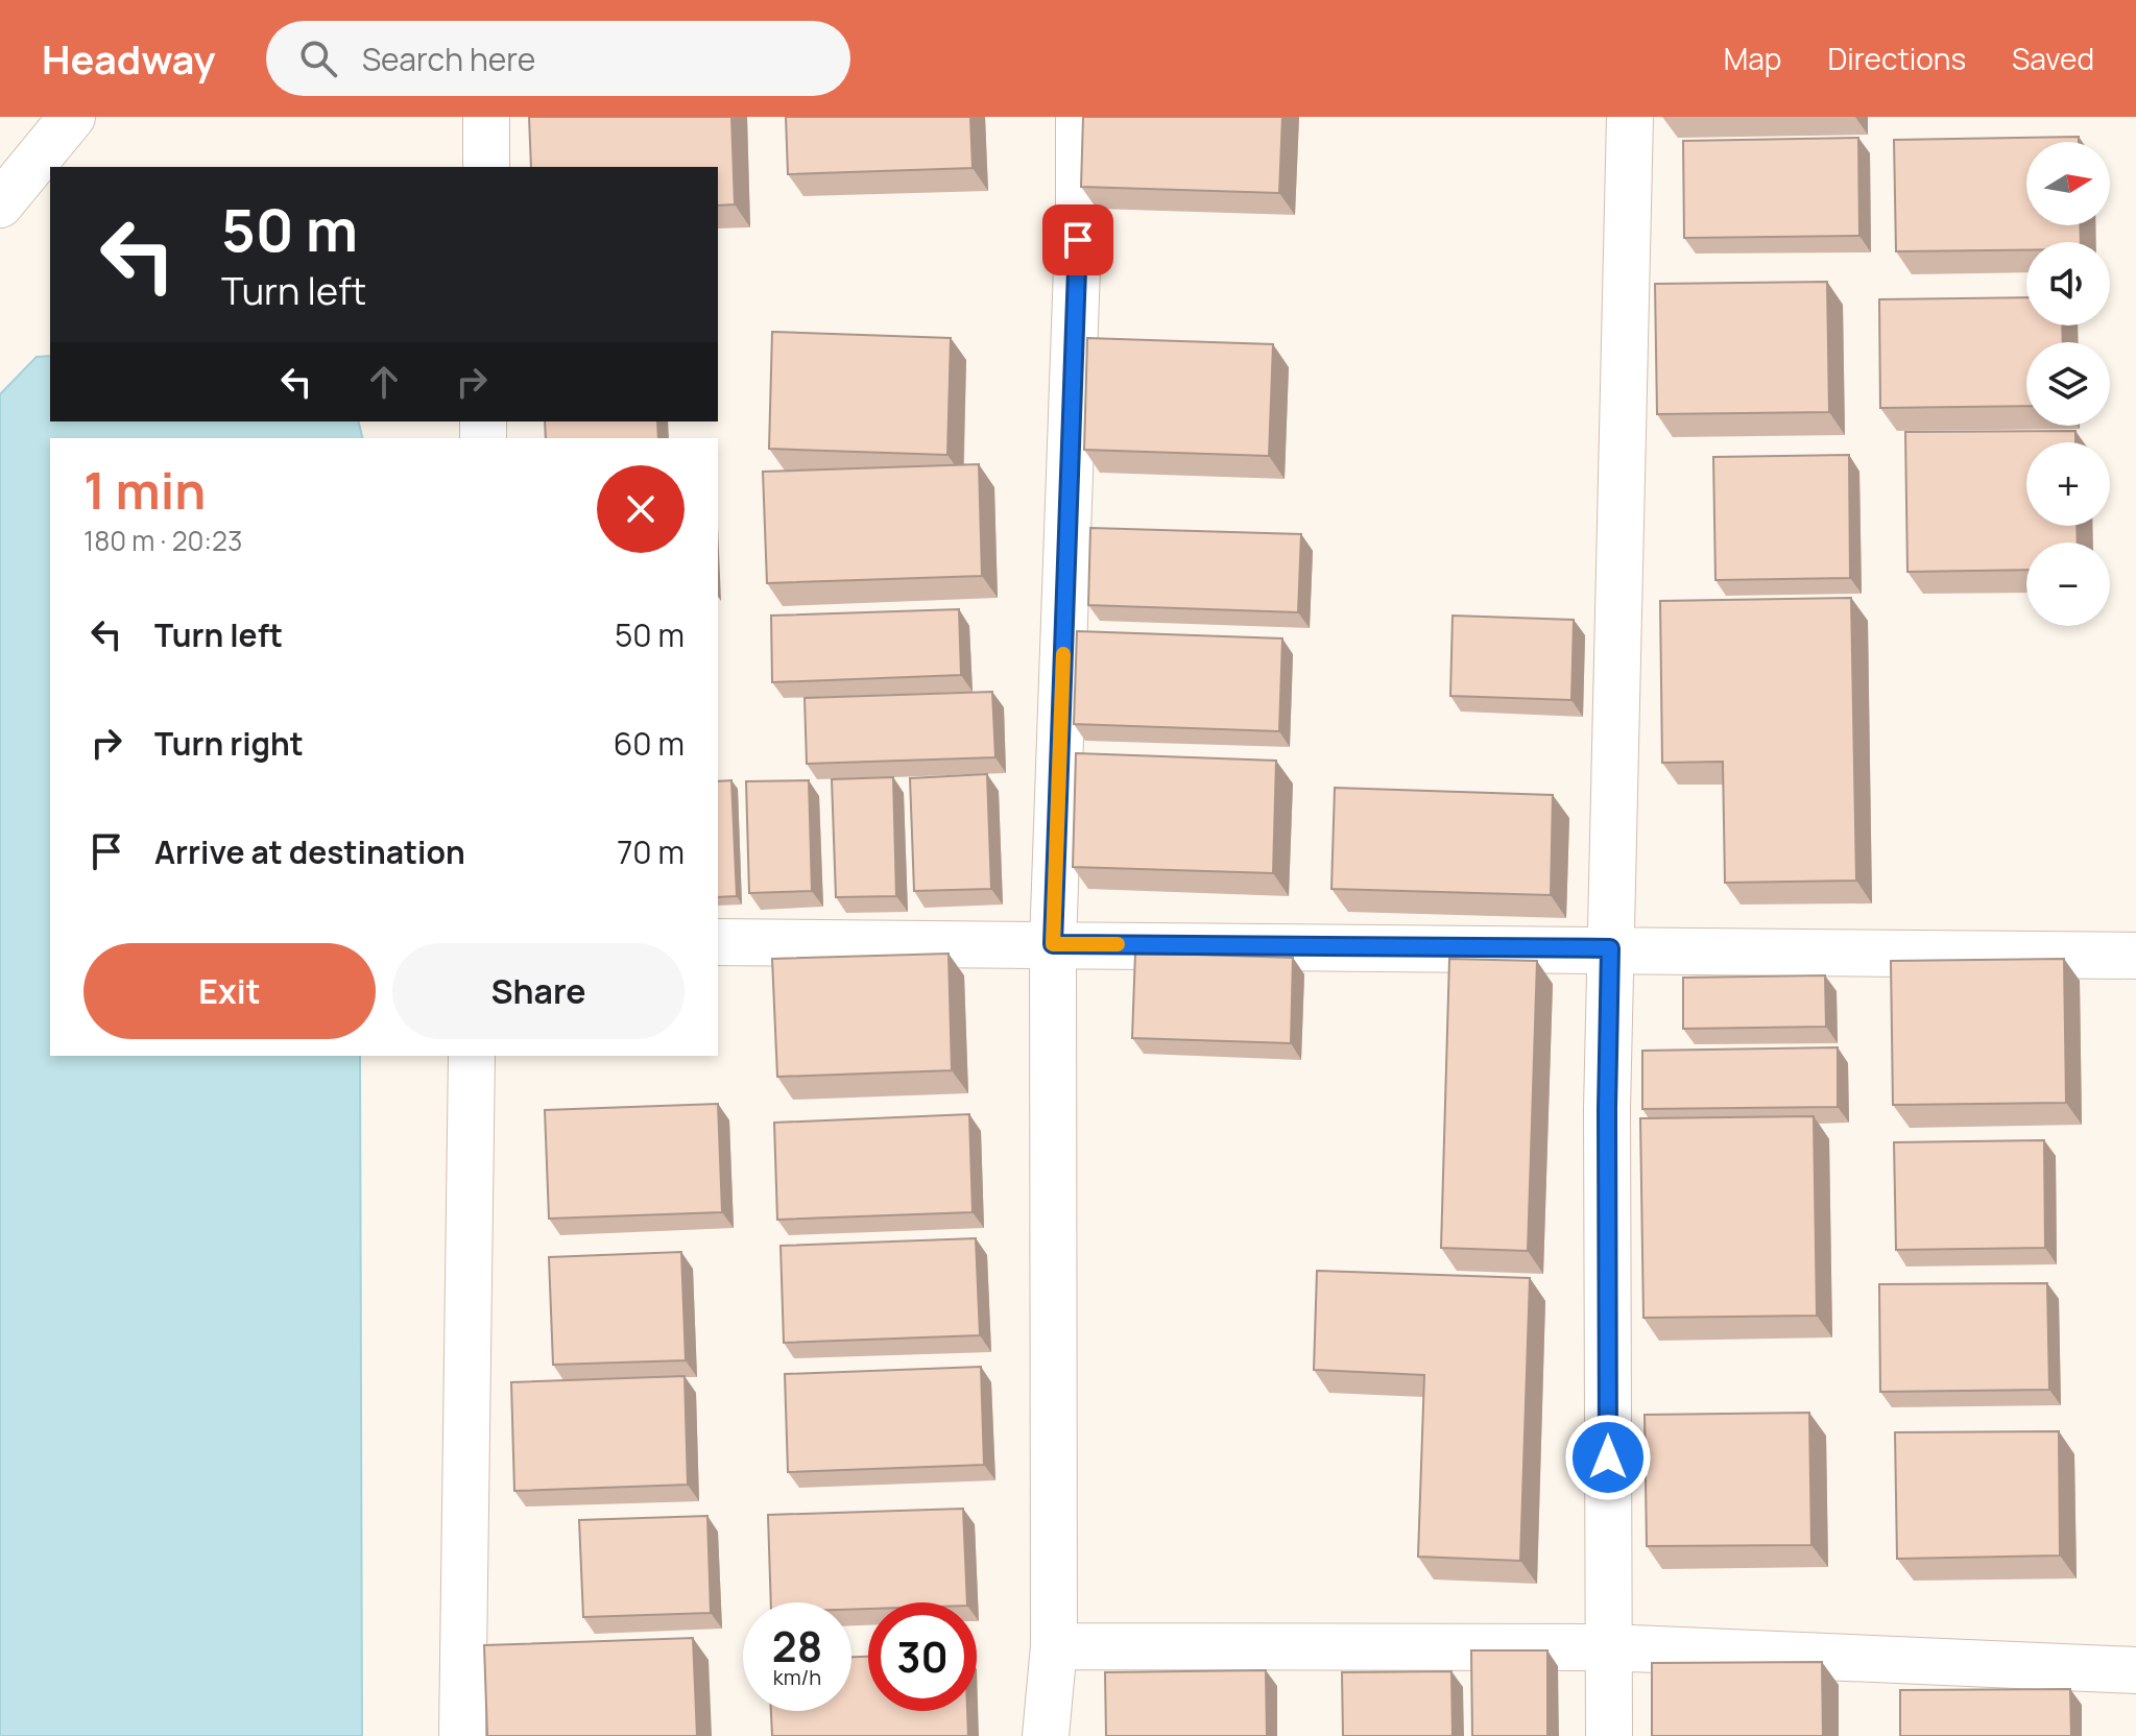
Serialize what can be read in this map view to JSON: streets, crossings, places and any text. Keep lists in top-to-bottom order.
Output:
{
  "north": "right",
  "page": {
    "header": "Headway",
    "search": "Search here",
    "nav": ["Map", "Directions", "Saved"],
    "map_buttons": ["+", "−"],
    "turn": ["50 m", "Turn left"],
    "heading": ["1 min", "180 m · 20:23"],
    "list": [
      {
        "name": "Turn left",
        "value": "50 m"
      },
      {
        "name": "Turn right",
        "value": "60 m"
      },
      {
        "name": "Arrive at destination",
        "value": "70 m"
      }
    ],
    "buttons": ["Exit", "Share"],
    "speed": "28 km/h",
    "limit": "30"
  }
}
